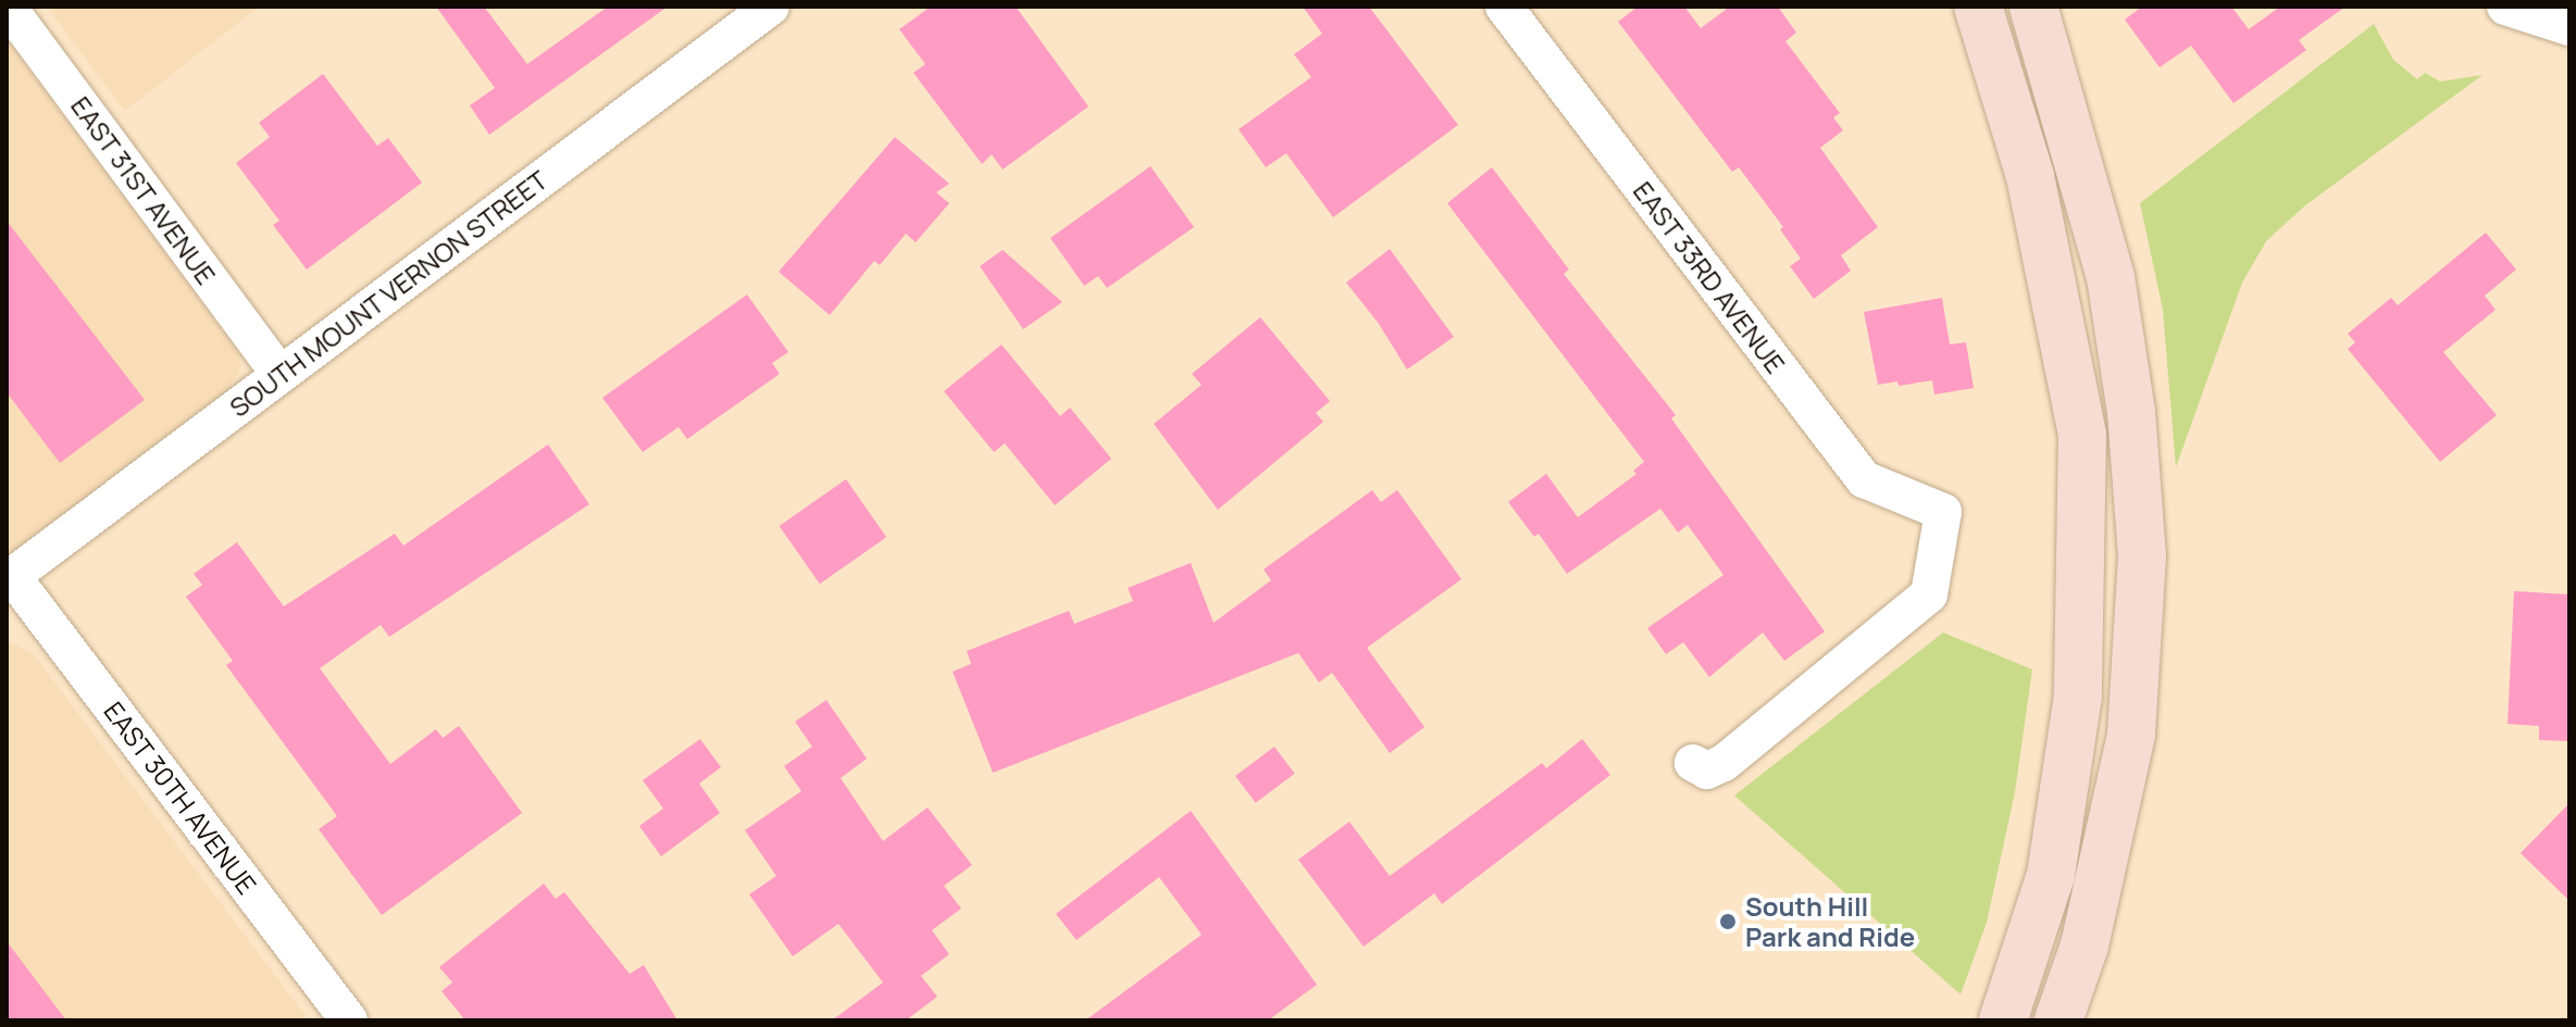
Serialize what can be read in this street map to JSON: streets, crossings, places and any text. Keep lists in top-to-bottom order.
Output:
{
  "streets": {
    "street": [
      "EAST 31ST AVENUE",
      "EAST 33RD AVENUE",
      "SOUTH MOUNT VERNON STREET",
      "EAST 30TH AVENUE"
    ]
  },
  "crossings": [
    ["EAST 31ST AVENUE", "SOUTH MOUNT VERNON STREET"],
    ["SOUTH MOUNT VERNON STREET", "EAST 30TH AVENUE"]
  ],
  "places": ["South Hill Park and Ride"]
}
